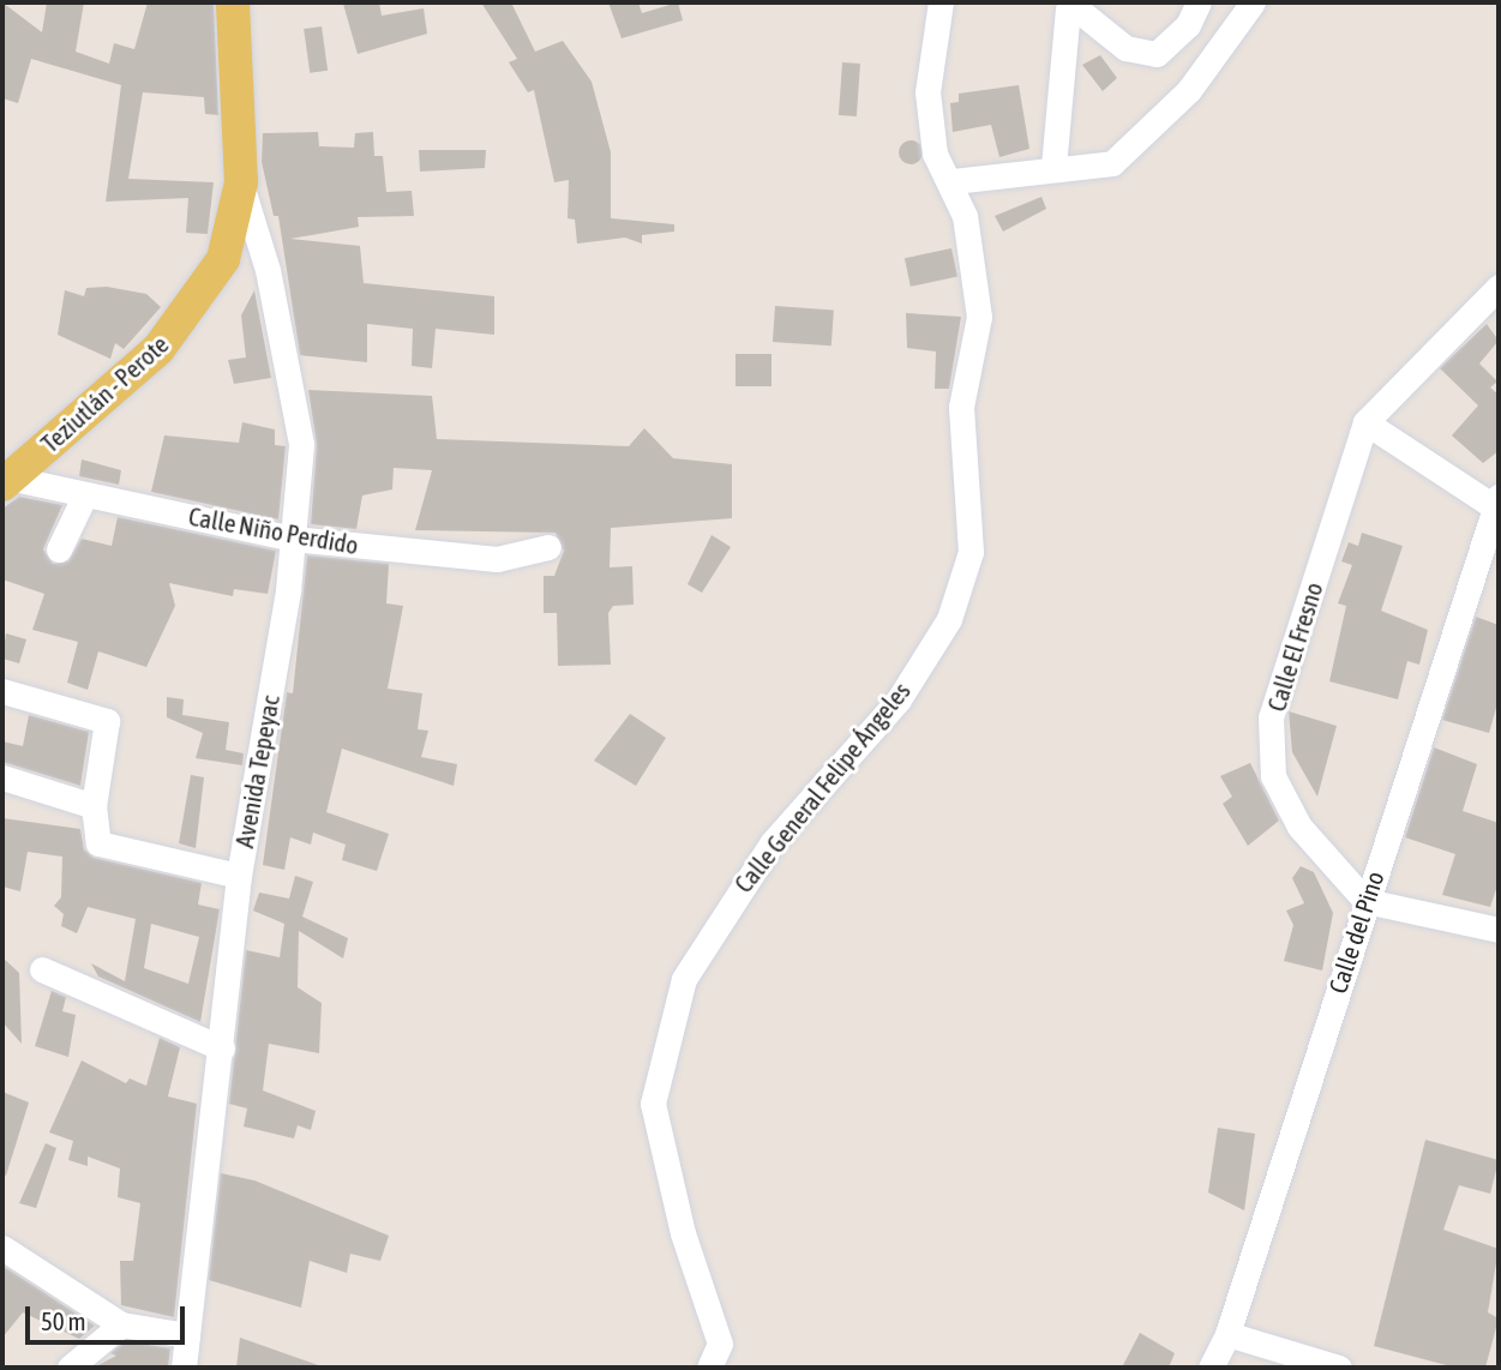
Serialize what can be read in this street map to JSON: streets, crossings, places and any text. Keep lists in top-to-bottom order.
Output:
{
  "streets": {
    "main road": ["Teziutlán - Perote"],
    "street": [
      "Calle Niño Perdido",
      "Calle El Fresno",
      "Avenida Tepeyac",
      "Calle General Felipe Ángeles",
      "Calle del Pino"
    ]
  },
  "crossings": [
    ["Teziutlán - Perote", "Calle Niño Perdido"],
    ["Teziutlán - Perote", "Avenida Tepeyac"],
    ["Calle Niño Perdido", "Avenida Tepeyac"],
    ["Calle El Fresno", "Calle del Pino"]
  ],
  "scale_bar": "50 m"
}
